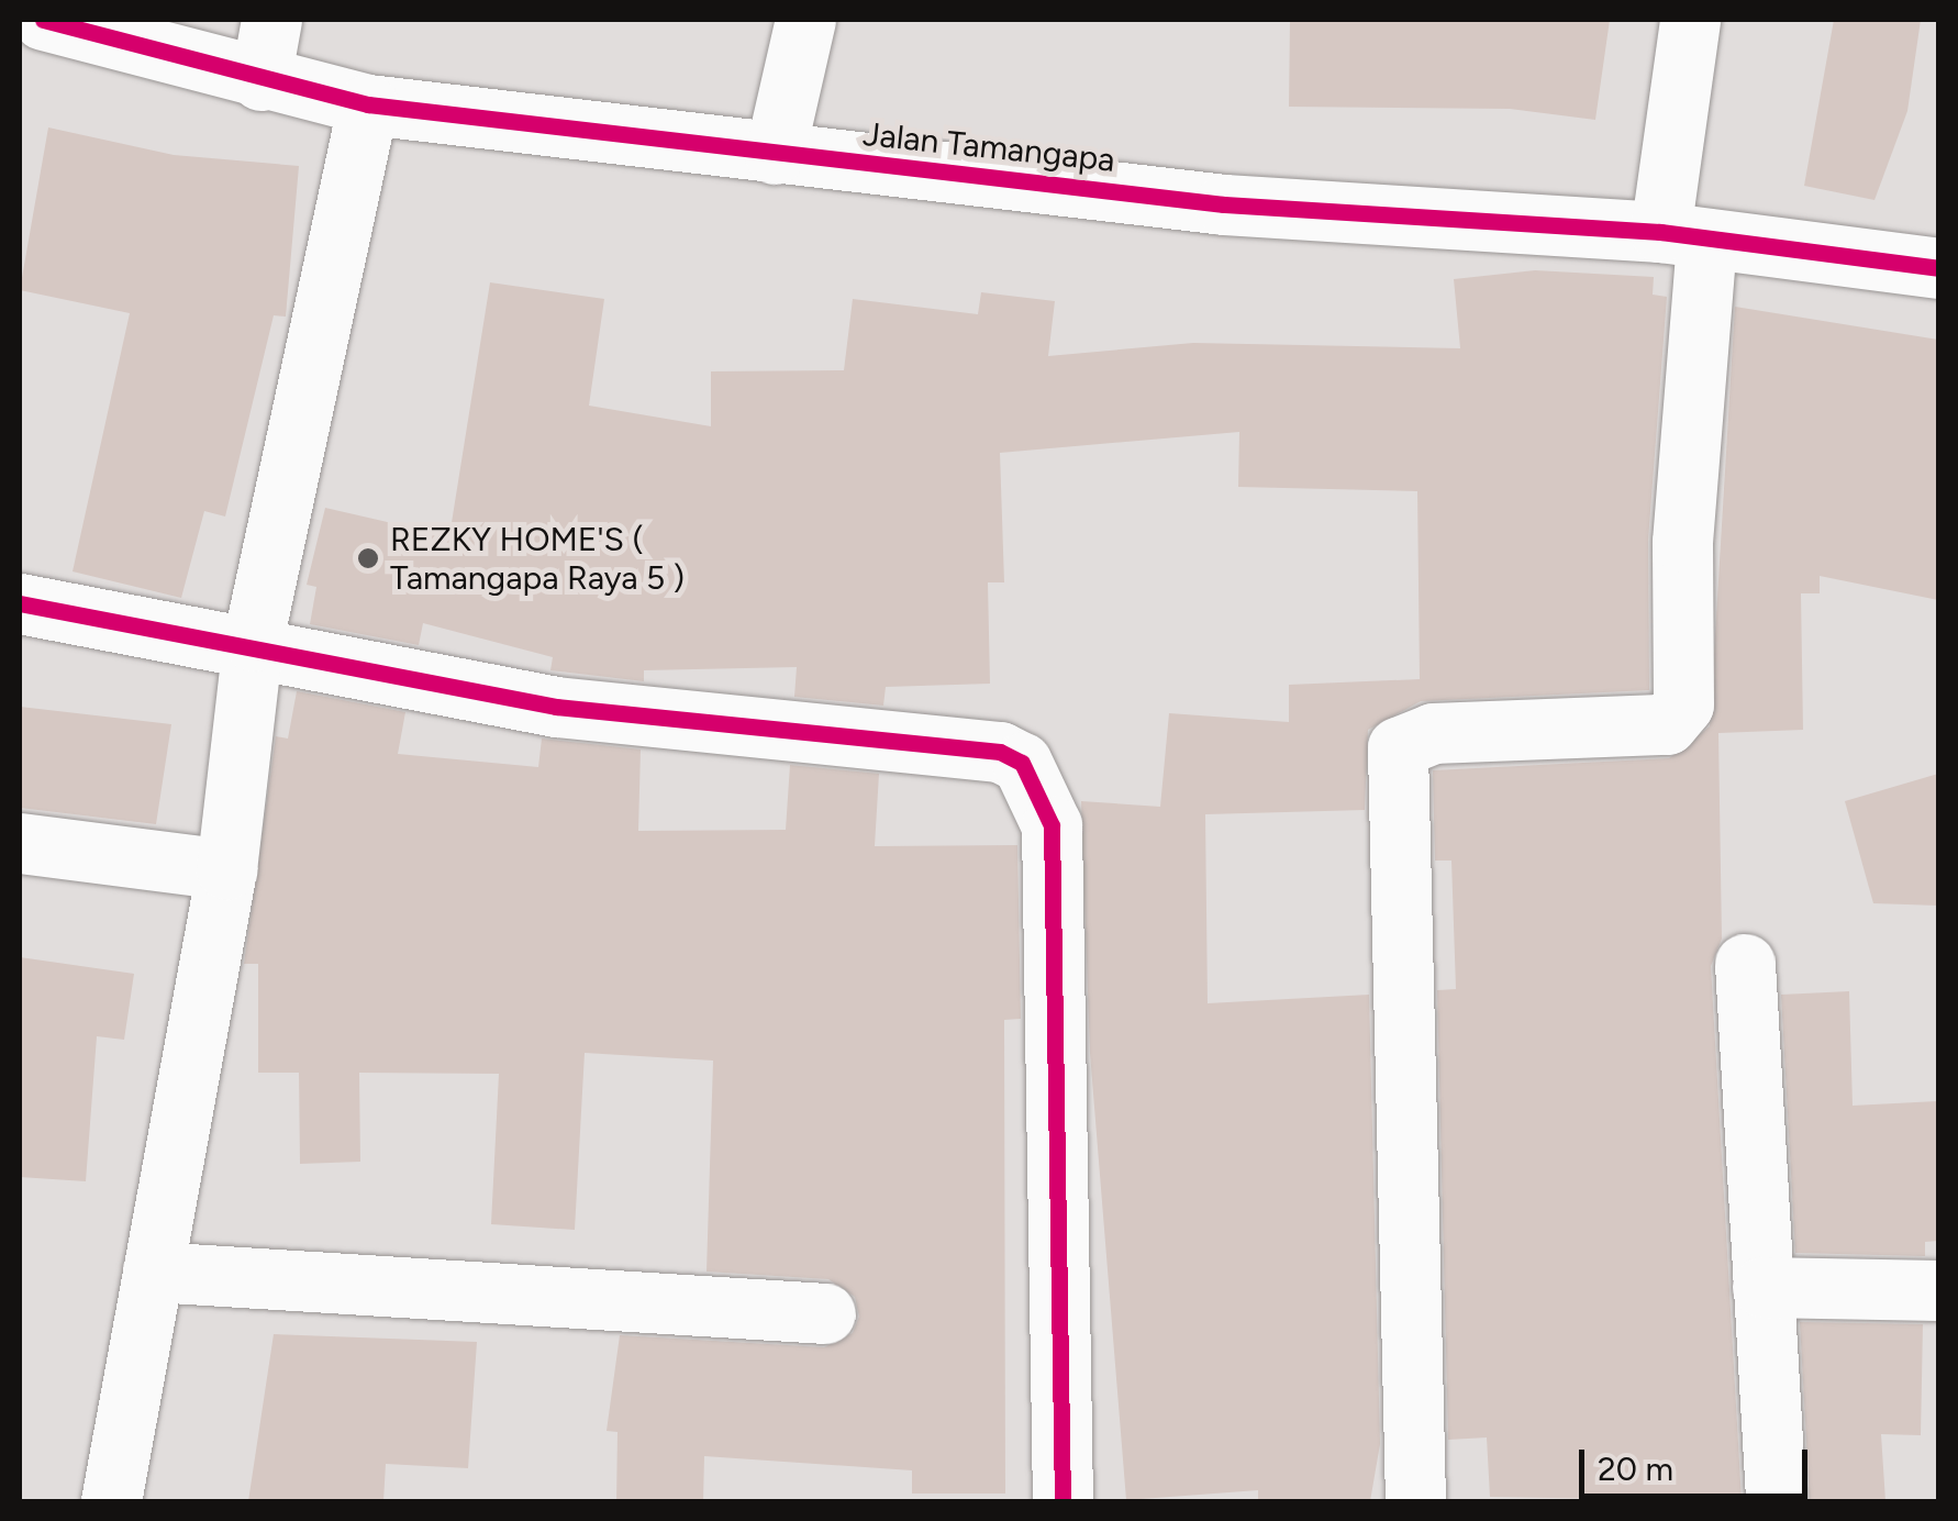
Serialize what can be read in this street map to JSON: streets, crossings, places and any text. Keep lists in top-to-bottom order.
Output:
{
  "streets": {
    "street": ["Jalan Tamangapa"]
  },
  "places": ["REZKY HOME'S ( Tamangapa Raya 5 )"],
  "scale_bar": "20 m"
}
